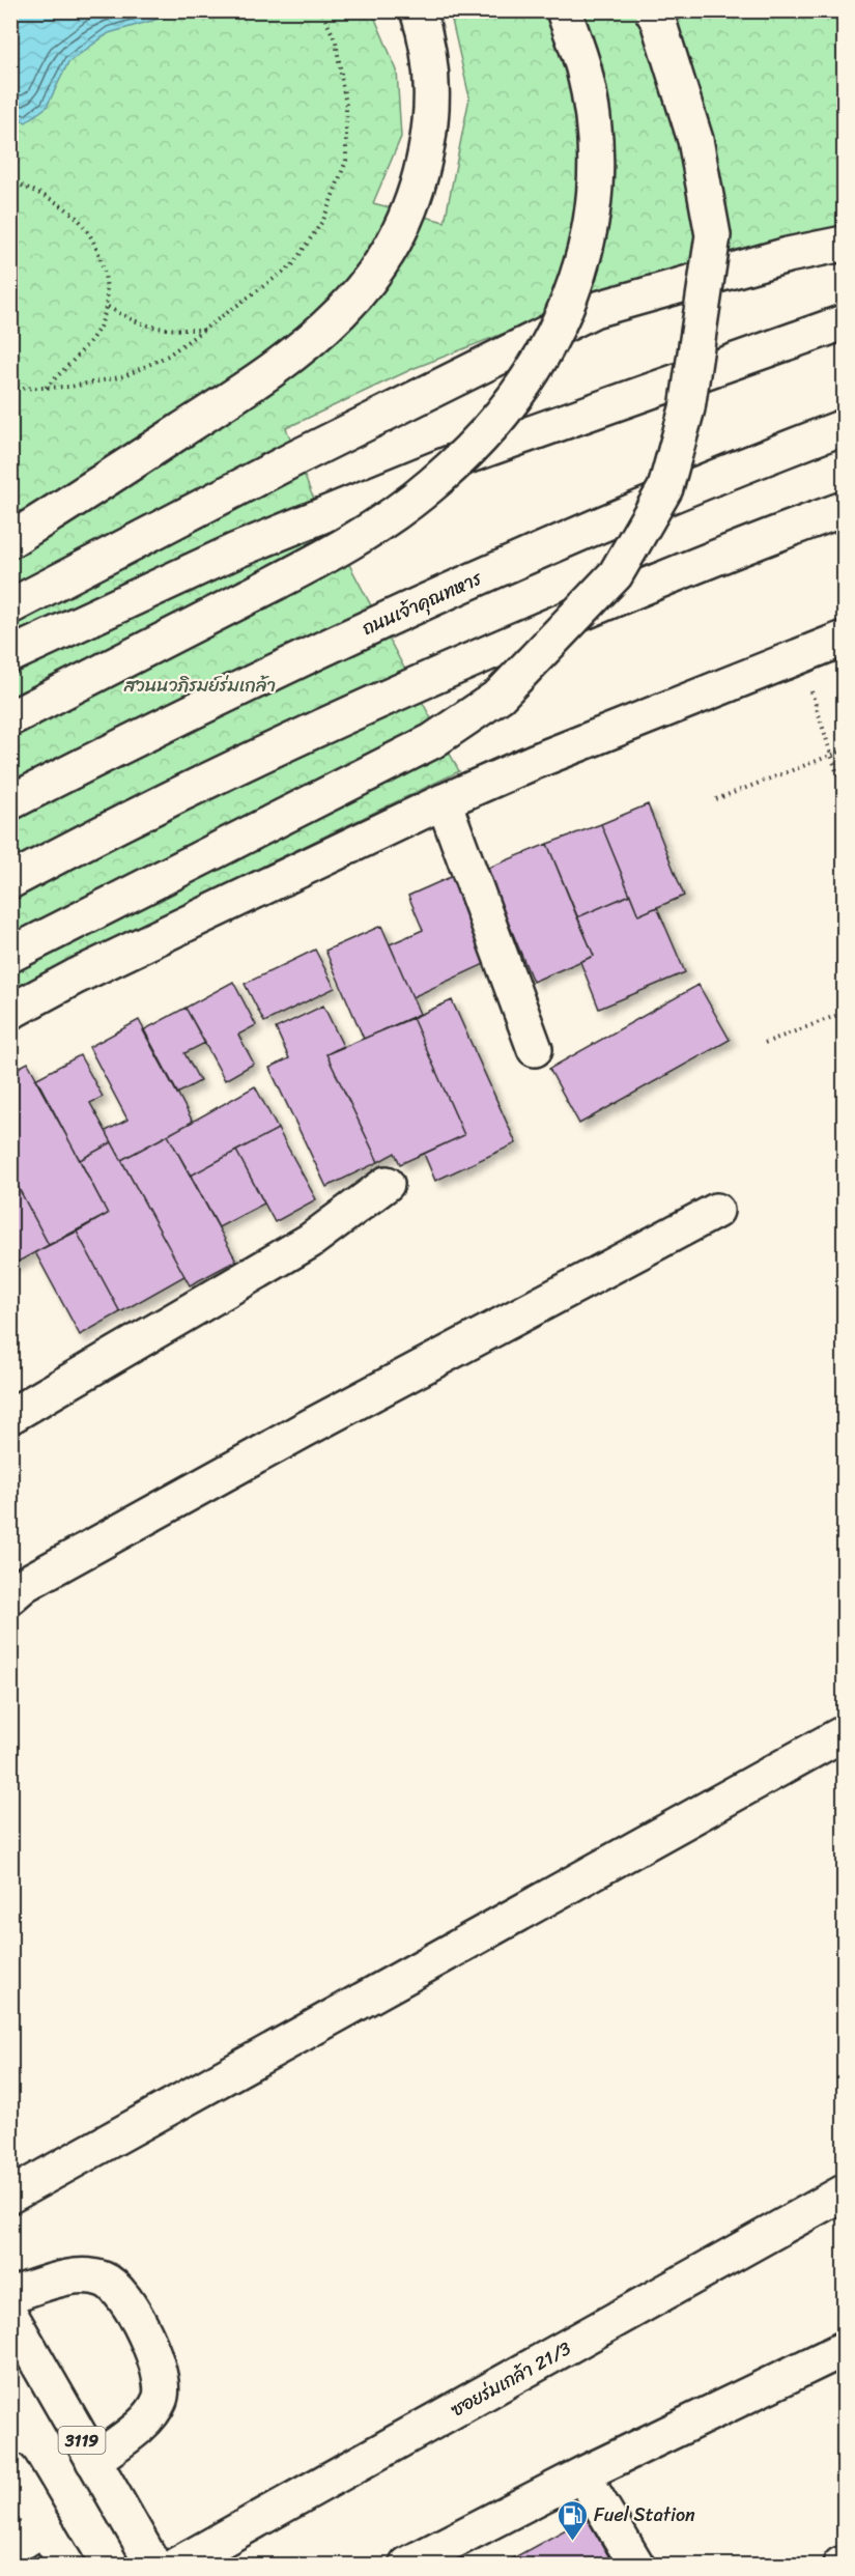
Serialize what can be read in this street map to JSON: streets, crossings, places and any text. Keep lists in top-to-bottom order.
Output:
{
  "streets": {
    "main road": ["ถนนเจ้าคุณทหาร", "ซอยร่มเกล้า 21/3", "3119"]
  },
  "parks": ["สวนนวภิรมย์ร่มเกล้า"],
  "places": {
    "fuel station": ["Fuel Station"]
  }
}
